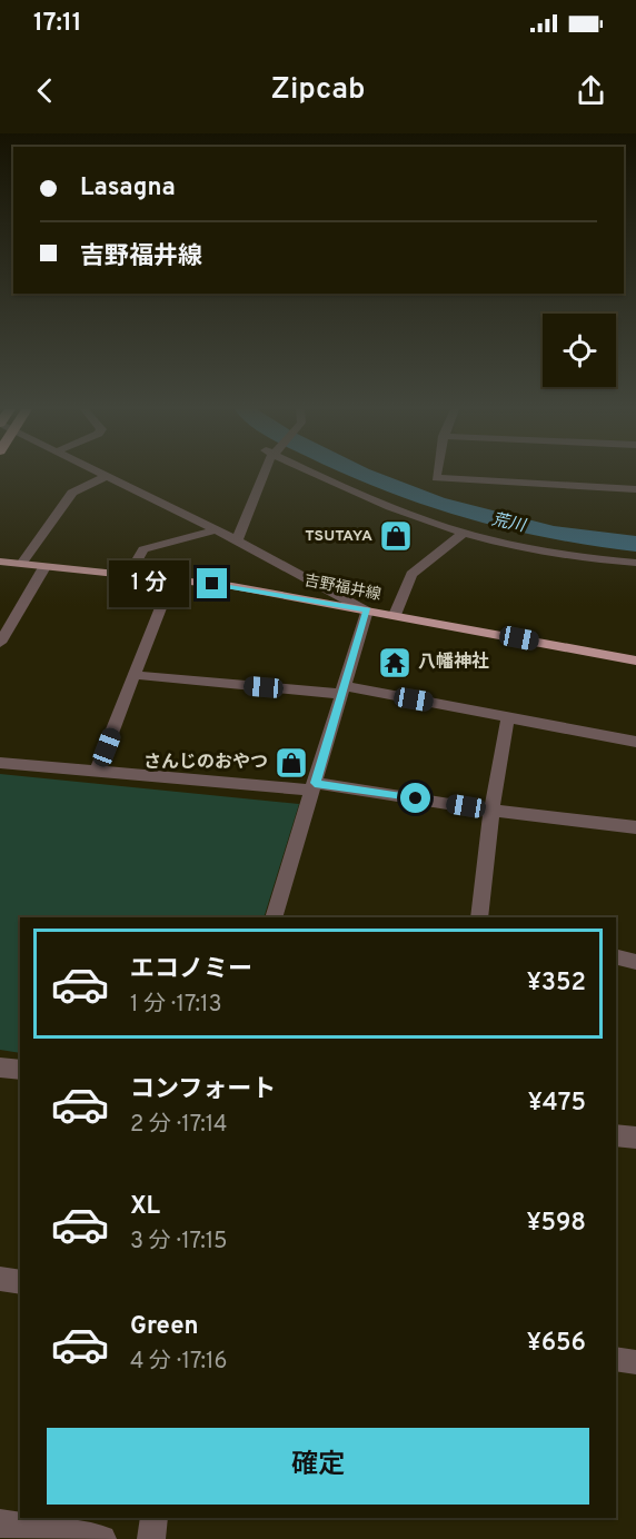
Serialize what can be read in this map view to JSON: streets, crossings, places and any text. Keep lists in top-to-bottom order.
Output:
{
  "streets": {
    "main road": ["吉野福井線"]
  },
  "water": ["荒川"],
  "places": {
    "shop": ["TSUTAYA", "さんじのおやつ"],
    "temple": ["八幡神社"]
  },
  "page": {
    "status": "17:11",
    "header": "Zipcab",
    "banner": ["Lasagna", "吉野福井線"],
    "bubble": "1 分",
    "list": [
      {
        "name": "エコノミー",
        "note": "1 分 · 17:13",
        "value": "¥352"
      },
      {
        "name": "コンフォート",
        "note": "2 分 · 17:14",
        "value": "¥475"
      },
      {
        "name": "XL",
        "note": "3 分 · 17:15",
        "value": "¥598"
      },
      {
        "name": "Green",
        "note": "4 分 · 17:16",
        "value": "¥656"
      }
    ],
    "buttons": "確定"
  }
}
